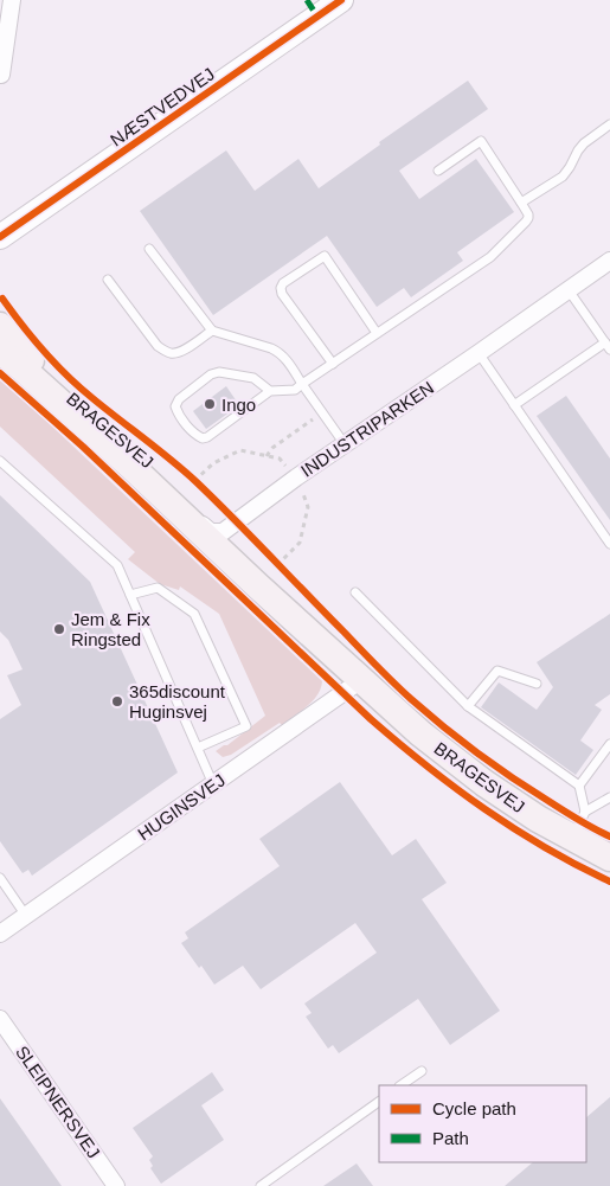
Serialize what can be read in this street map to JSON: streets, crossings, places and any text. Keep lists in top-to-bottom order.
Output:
{
  "streets": {
    "main road": ["NÆSTVEDVEJ", "BRAGESVEJ"],
    "street": ["INDUSTRIPARKEN", "HUGINSVEJ", "SLEIPNERSVEJ"]
  },
  "crossings": [
    ["INDUSTRIPARKEN", "BRAGESVEJ"],
    ["BRAGESVEJ", "HUGINSVEJ"]
  ],
  "places": ["Ingo", "Jem & Fix Ringsted", "365discount Huginsvej"],
  "legend": ["Cycle path", "Path"]
}
